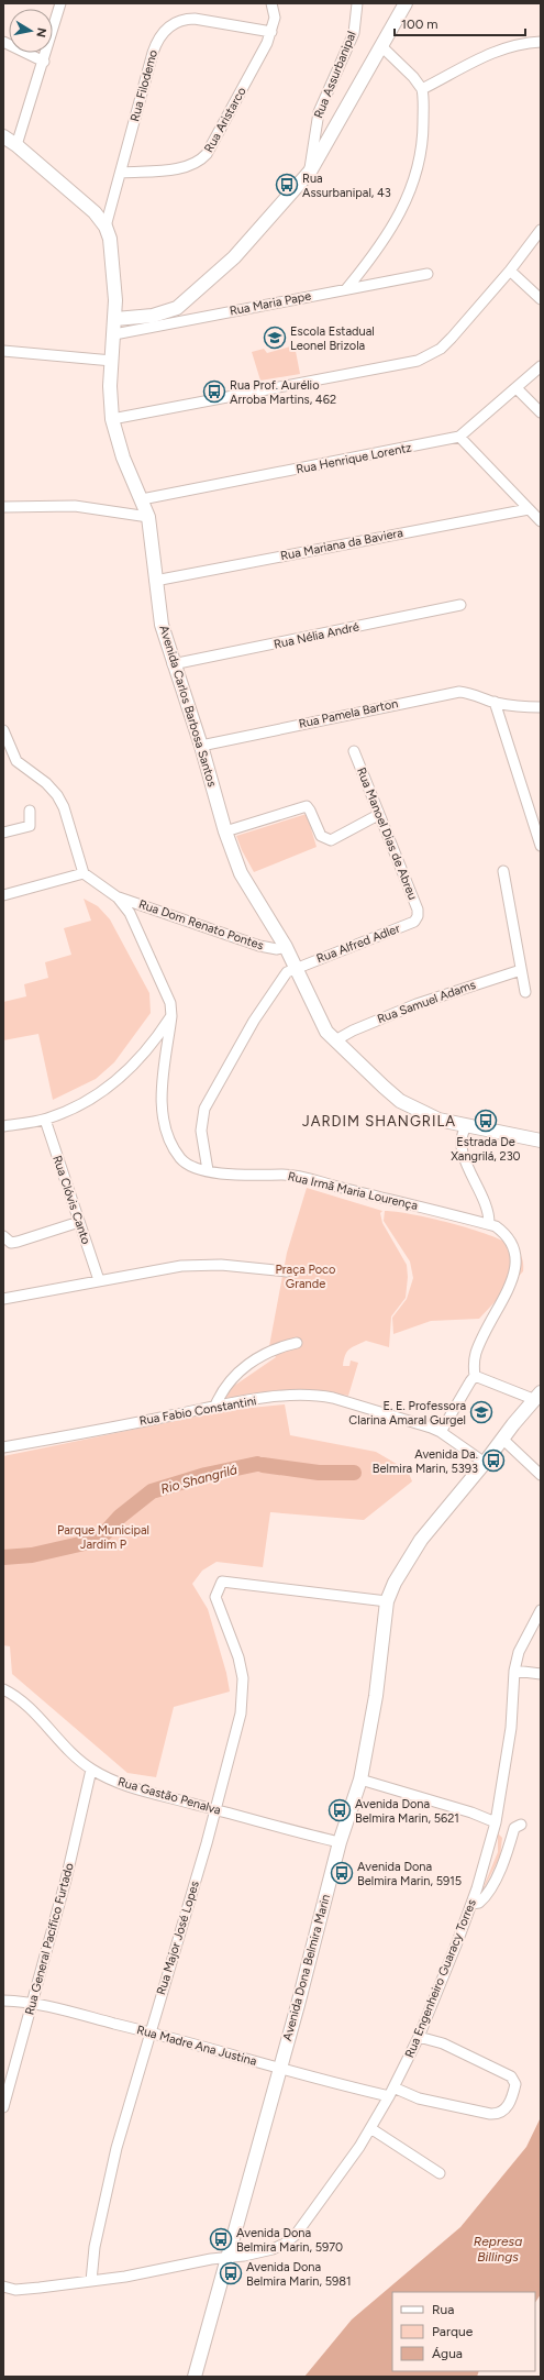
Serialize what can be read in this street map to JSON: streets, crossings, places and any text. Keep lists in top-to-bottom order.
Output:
{
  "streets": {
    "main road": ["Avenida Carlos Barbosa Santos", "Avenida Dona Belmira Marin"],
    "street": [
      "Rua Assurbanipal",
      "Rua Filodemo",
      "Rua Aristarco",
      "Rua Maria Pape",
      "Rua Henrique Lorentz",
      "Rua Mariana da Baviera",
      "Rua Nélia André",
      "Rua Pamela Barton",
      "Rua Manoel Dias de Abreu",
      "Rua Dom Renato Pontes",
      "Rua Alfred Adler",
      "Rua Samuel Adams",
      "Rua Irmã Maria Lourença",
      "Rua Clóvis Canto",
      "Rua Fabio Constantini",
      "Rua Gastão Penalva",
      "Rua Major José Lopes",
      "Rua General Pacífico Furtado",
      "Rua Engenheiro Guaracy Torres",
      "Rua Madre Ana Justina"
    ]
  },
  "crossings": [
    ["Rua Filodemo", "Rua Aristarco"],
    ["Rua Filodemo", "Avenida Carlos Barbosa Santos"],
    ["Rua Maria Pape", "Avenida Carlos Barbosa Santos"],
    ["Rua Henrique Lorentz", "Avenida Carlos Barbosa Santos"],
    ["Rua Mariana da Baviera", "Avenida Carlos Barbosa Santos"],
    ["Rua Nélia André", "Avenida Carlos Barbosa Santos"],
    ["Avenida Carlos Barbosa Santos", "Rua Pamela Barton"],
    ["Avenida Carlos Barbosa Santos", "Rua Dom Renato Pontes"],
    ["Avenida Carlos Barbosa Santos", "Rua Alfred Adler"],
    ["Avenida Carlos Barbosa Santos", "Rua Samuel Adams"],
    ["Rua Manoel Dias de Abreu", "Rua Alfred Adler"],
    ["Rua Dom Renato Pontes", "Rua Irmã Maria Lourença"],
    ["Rua Alfred Adler", "Rua Irmã Maria Lourença"],
    ["Rua Fabio Constantini", "Avenida Dona Belmira Marin"],
    ["Rua Gastão Penalva", "Rua Major José Lopes"],
    ["Rua Gastão Penalva", "Rua General Pacífico Furtado"],
    ["Rua Gastão Penalva", "Avenida Dona Belmira Marin"],
    ["Rua Major José Lopes", "Avenida Dona Belmira Marin"],
    ["Rua Major José Lopes", "Rua Engenheiro Guaracy Torres"],
    ["Rua Major José Lopes", "Rua Madre Ana Justina"],
    ["Rua General Pacífico Furtado", "Rua Madre Ana Justina"],
    ["Avenida Dona Belmira Marin", "Rua Engenheiro Guaracy Torres"],
    ["Avenida Dona Belmira Marin", "Rua Madre Ana Justina"],
    ["Rua Engenheiro Guaracy Torres", "Rua Madre Ana Justina"]
  ],
  "districts": ["JARDIM SHANGRILA"],
  "water": ["Rio Shangrilá", "Represa Billings"],
  "parks": ["Praça Poco Grande", "Parque Municipal Jardim P"],
  "places": {
    "bus stop": [
      "Rua Assurbanipal, 43",
      "Rua Prof. Aurélio Arroba Martins, 462",
      "Estrada De Xangrilá, 230",
      "Avenida Da. Belmira Marin, 5393",
      "Avenida Dona Belmira Marin, 5621",
      "Avenida Dona Belmira Marin, 5915",
      "Avenida Dona Belmira Marin, 5970",
      "Avenida Dona Belmira Marin, 5981"
    ],
    "school or university": ["Escola Estadual Leonel Brizola", "E. E. Professora Clarina Amaral Gurgel"]
  },
  "legend": ["Rua", "Parque", "Água"],
  "scale_bar": "100 m",
  "north": "right"
}
